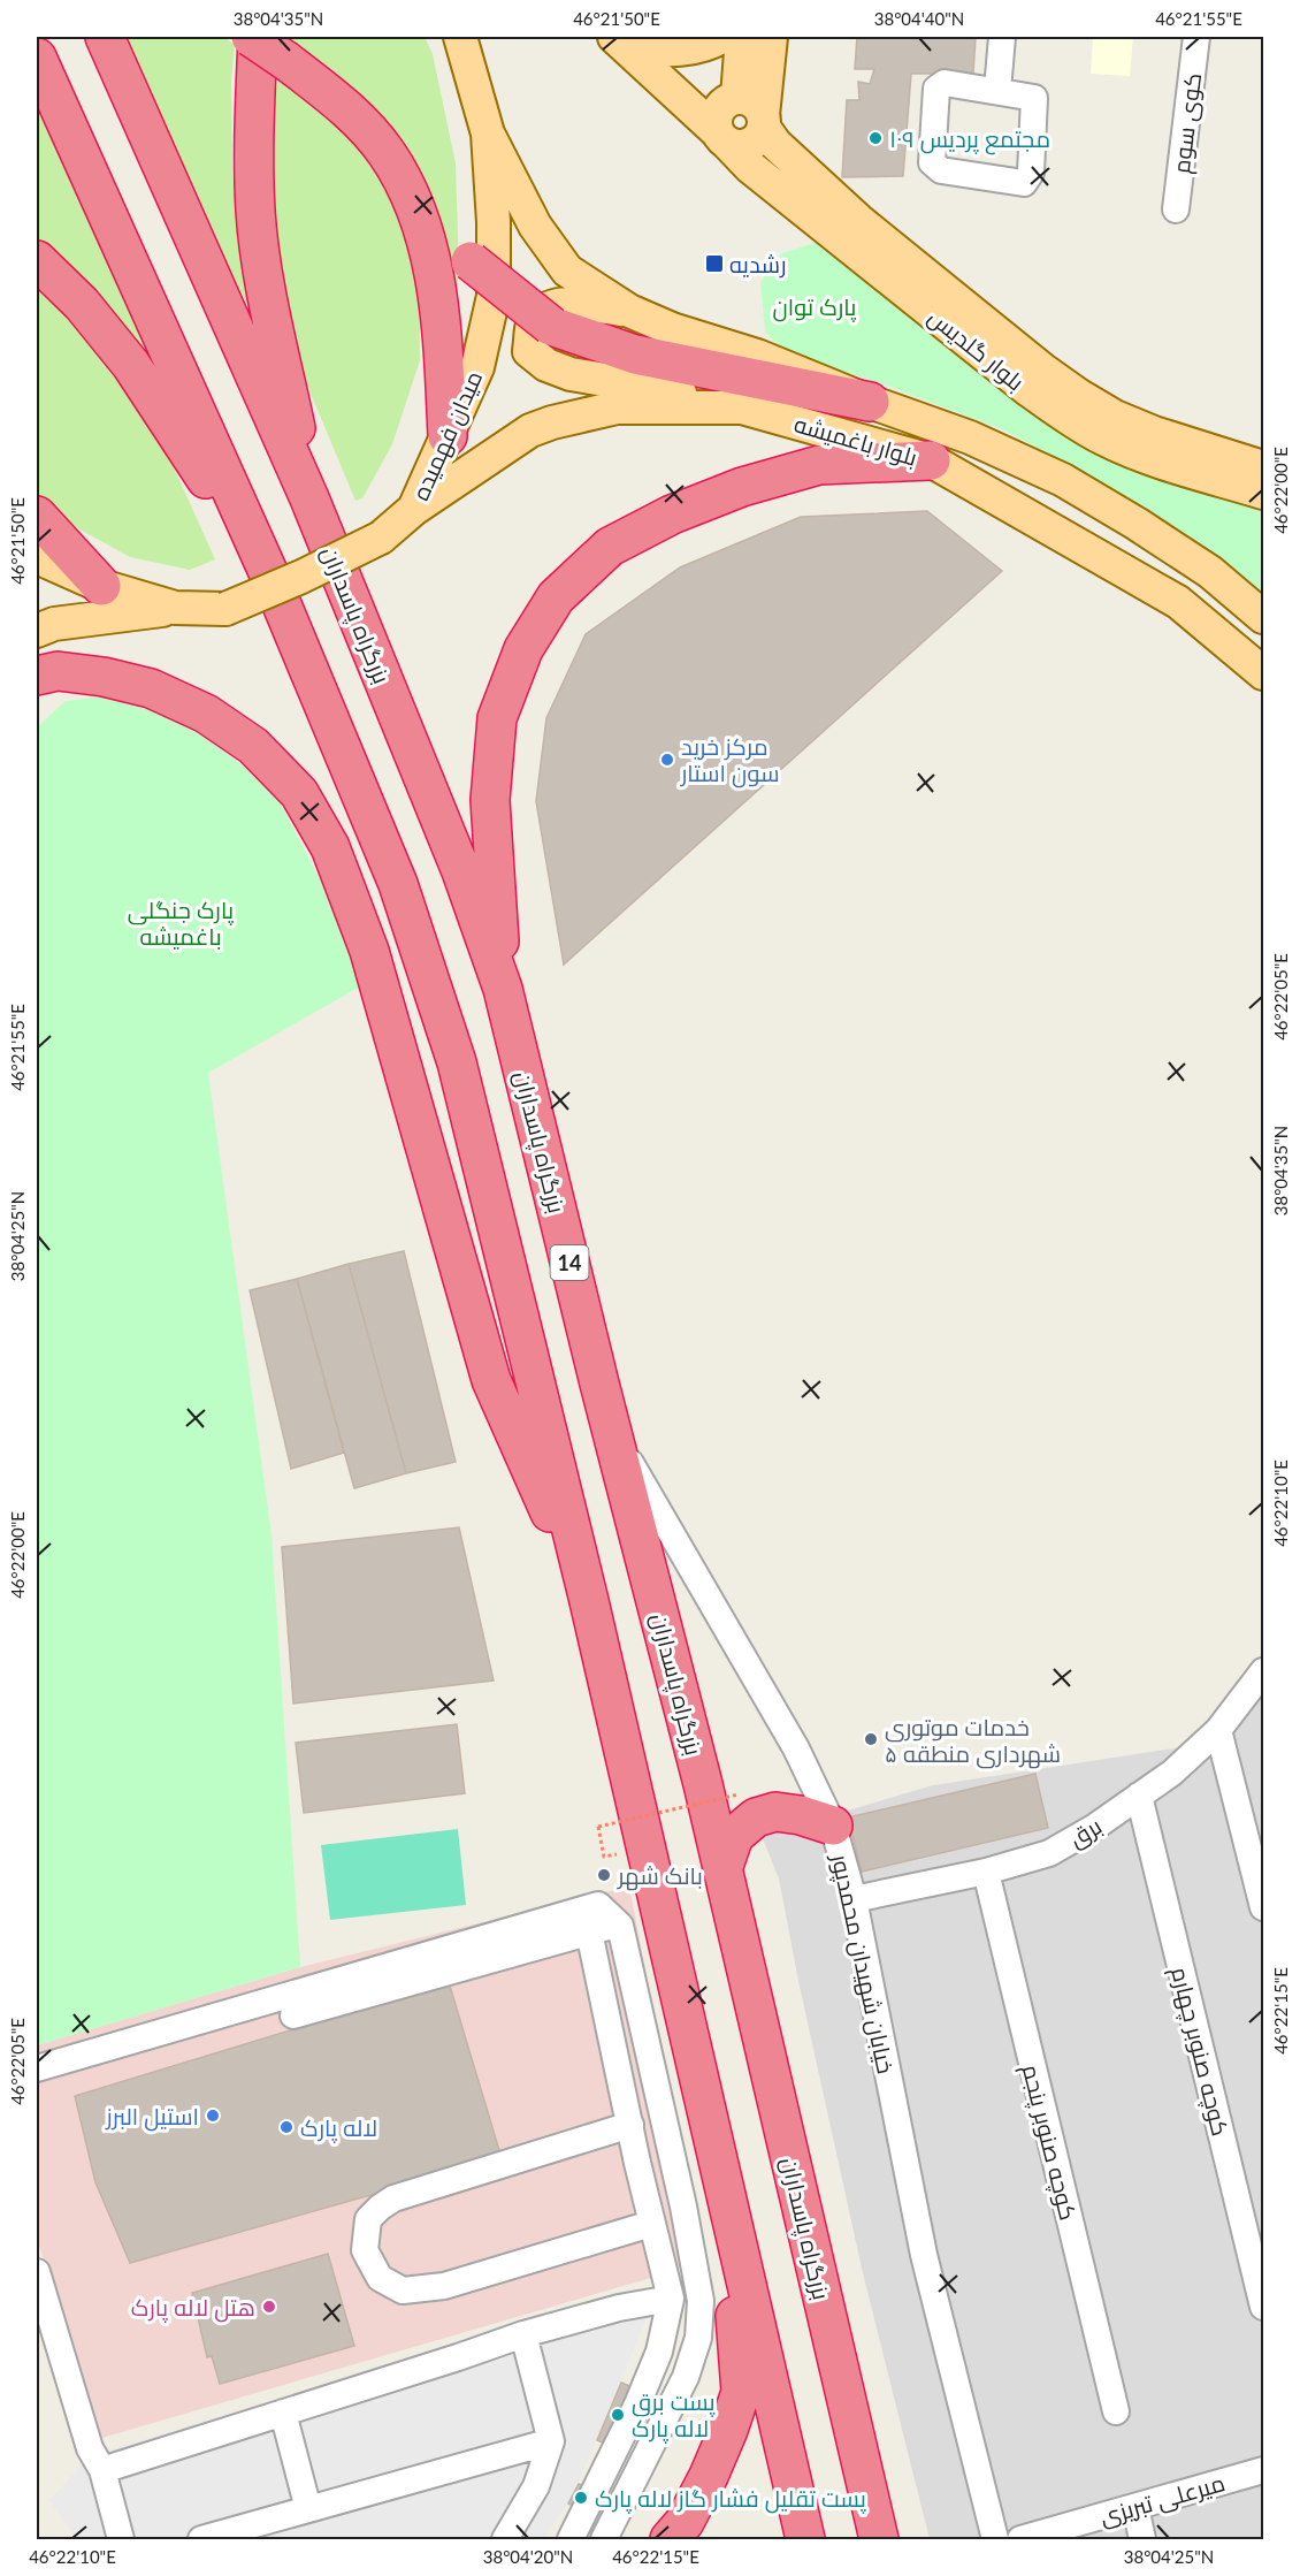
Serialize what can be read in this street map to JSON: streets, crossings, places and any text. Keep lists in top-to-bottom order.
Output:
{
  "streets": {
    "highway": ["بزرگراه پاسداران", "14"],
    "main road": ["بلوار گلدیس", "میدان فهمیده", "بلوار باغمیشه"],
    "street": [
      "کوی سوم",
      "برق",
      "خیابان شهیدان محمدپور",
      "کوچه صنوبر چهارم",
      "کوچه صنوبر پنجم",
      "میرعلی تبریزی"
    ]
  },
  "crossings": [
    ["میدان فهمیده", "بلوار باغمیشه"],
    ["بزرگراه پاسداران", "خیابان شهیدان محمدپور"],
    ["برق", "خیابان شهیدان محمدپور"],
    ["برق", "کوچه صنوبر چهارم"],
    ["برق", "کوچه صنوبر پنجم"]
  ],
  "parks": ["پارک توان", "پارک جنگلی باغمیشه"],
  "places": {
    "other": [
      "مجتمع پردیس ۱۰۹",
      "مرکز خرید سون استار",
      "خدمات موتوری شهرداری منطقه ۵",
      "بانک شهر",
      "استیل البرز",
      "لاله پارک",
      "هتل لاله پارک",
      "پست برق لاله پارک",
      "پست تقلیل فشار گاز لاله پارک"
    ],
    "transit": ["رشدیه"]
  },
  "coordinates": [
    "38°04'35\"N",
    "46°21'50\"E",
    "38°04'40\"N",
    "46°21'55\"E",
    "46°22'00\"E",
    "46°22'05\"E",
    "38°04'25\"N",
    "46°22'10\"E",
    "46°22'15\"E",
    "38°04'20\"N"
  ]
}
